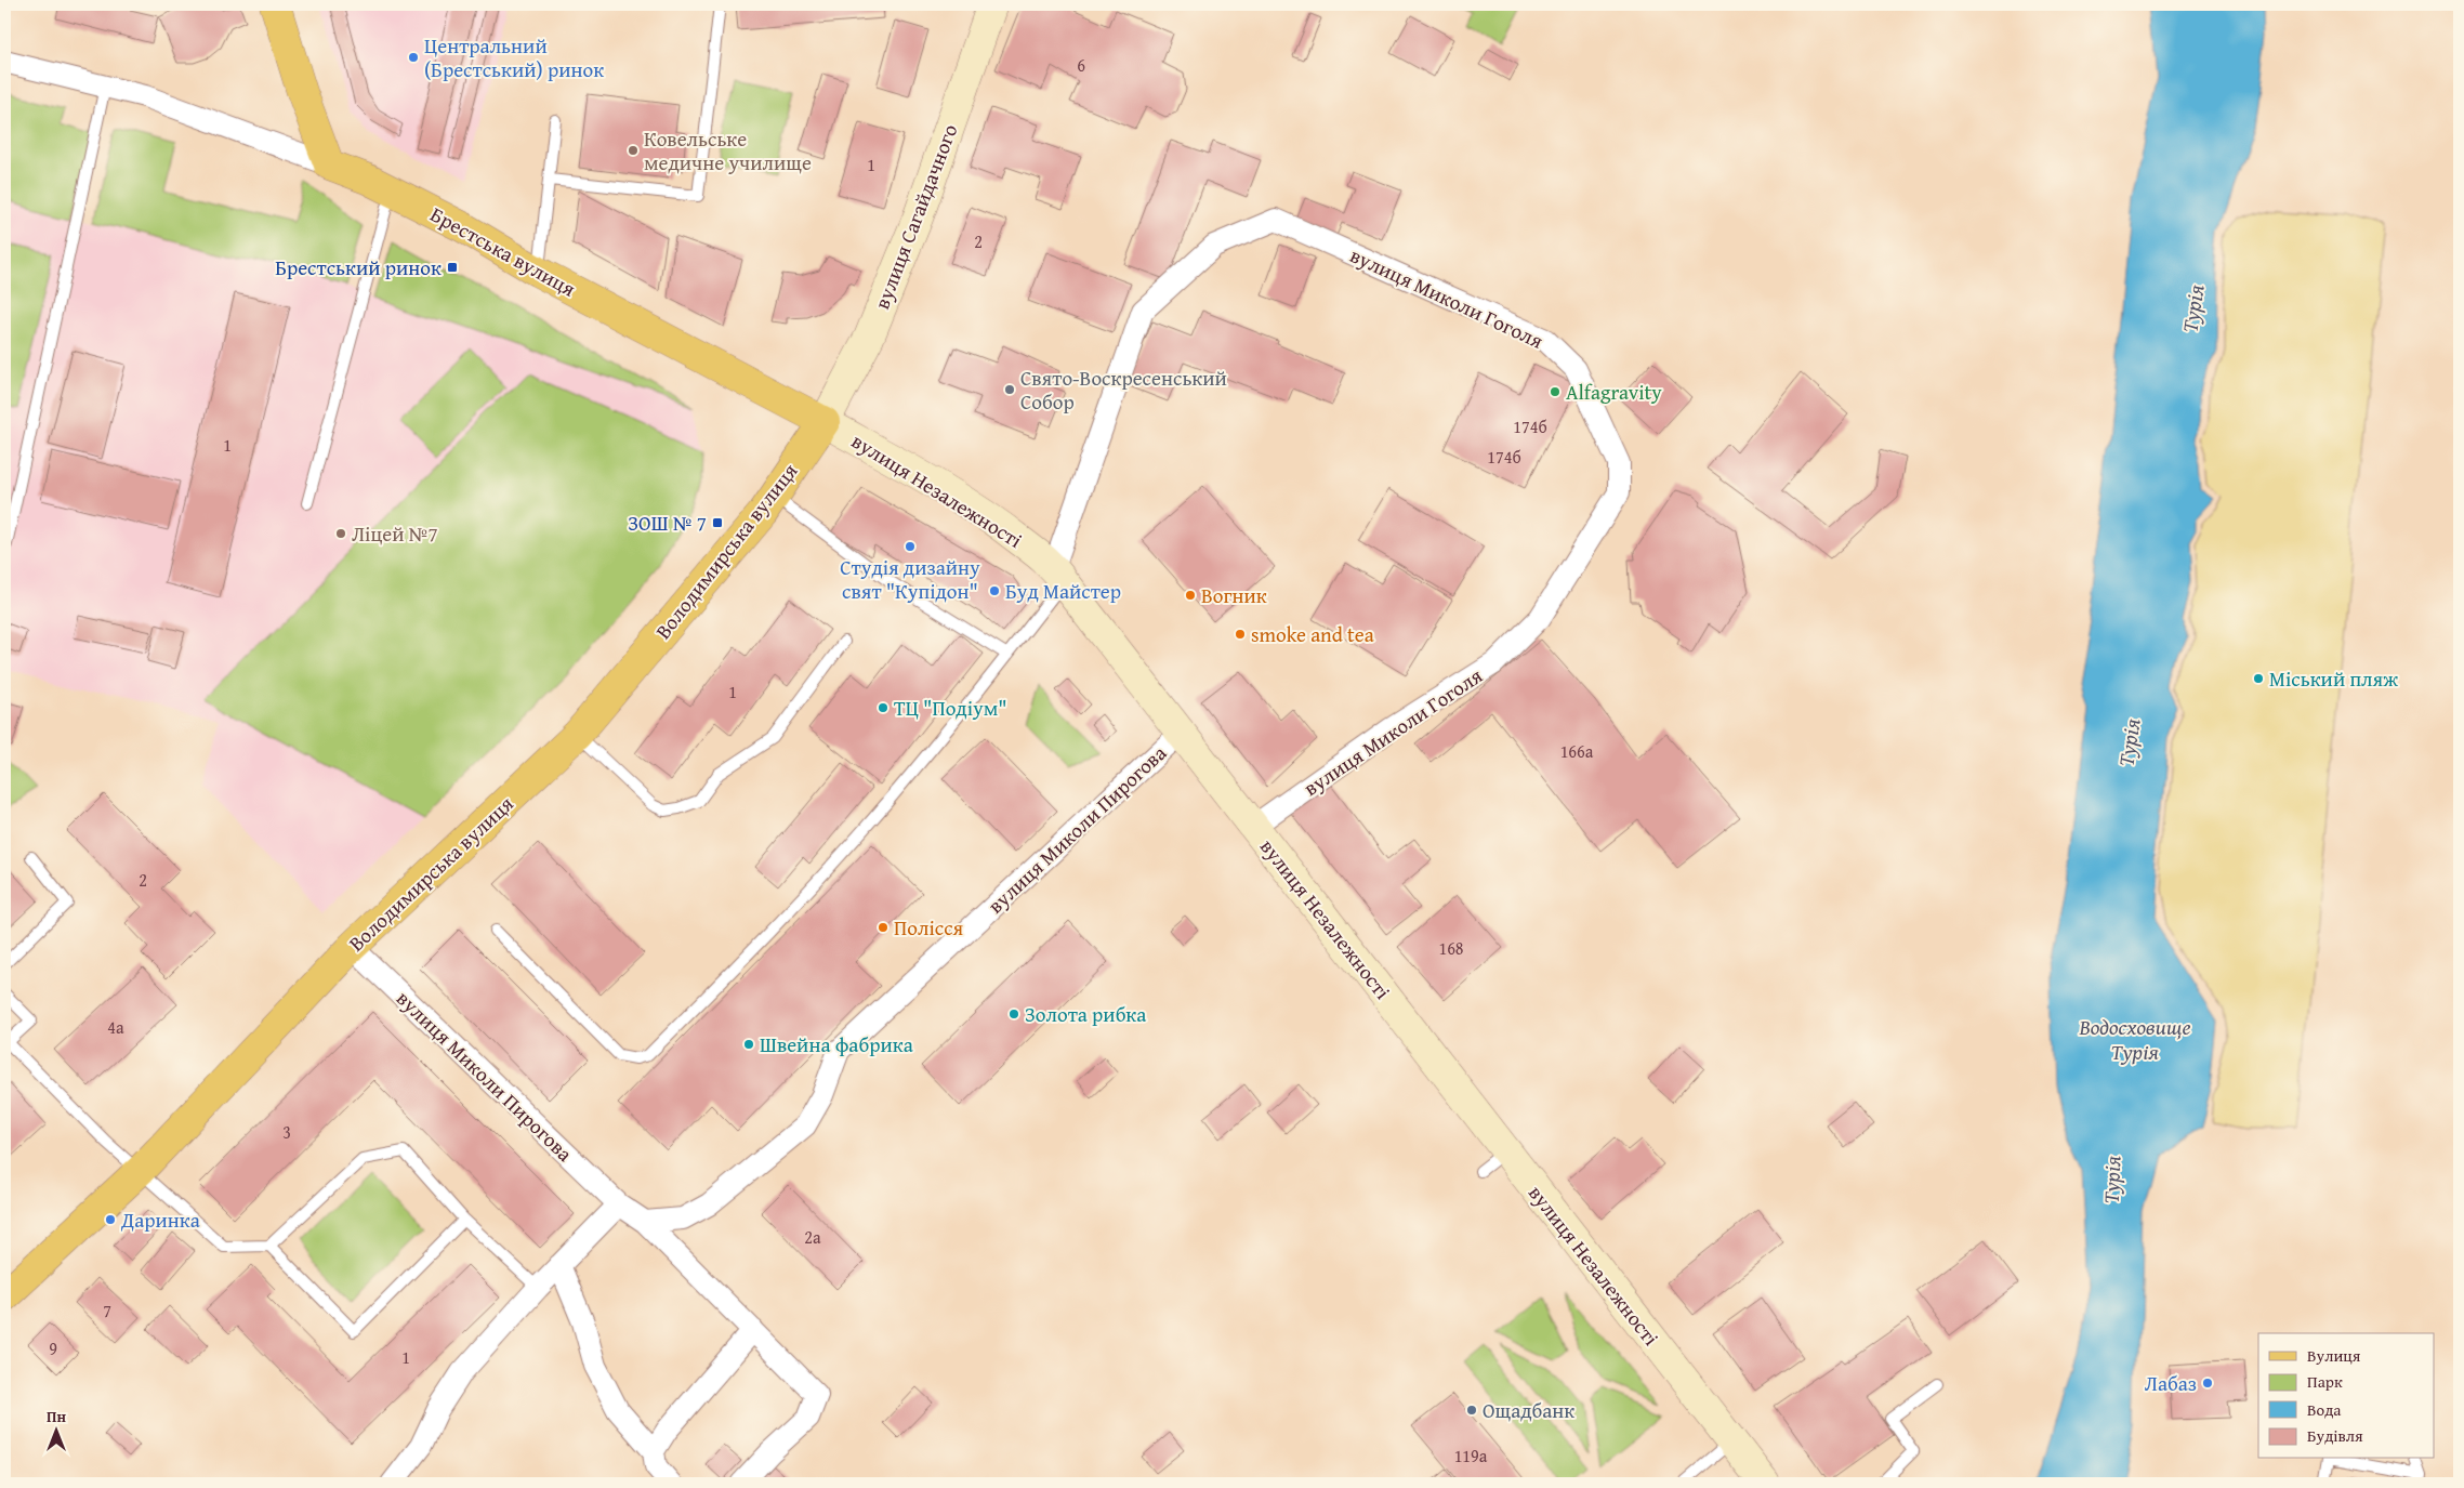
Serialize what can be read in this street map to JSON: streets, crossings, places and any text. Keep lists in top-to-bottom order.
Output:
{
  "streets": {
    "main road": [
      "вулиця Сагайдачного",
      "Брестська вулиця",
      "вулиця Незалежності",
      "Володимирська вулиця"
    ],
    "street": ["вулиця Миколи Гоголя", "вулиця Миколи Пирогова"]
  },
  "crossings": [
    ["вулиця Сагайдачного", "Брестська вулиця"],
    ["вулиця Сагайдачного", "вулиця Незалежності"],
    ["вулиця Сагайдачного", "Володимирська вулиця"],
    ["Брестська вулиця", "вулиця Незалежності"],
    ["Брестська вулиця", "Володимирська вулиця"],
    ["вулиця Миколи Гоголя", "вулиця Незалежності"],
    ["вулиця Незалежності", "Володимирська вулиця"],
    ["вулиця Незалежності", "вулиця Миколи Пирогова"],
    ["Володимирська вулиця", "вулиця Миколи Пирогова"]
  ],
  "water": ["Турія", "Водосховище Турія"],
  "places": {
    "other": [
      "Центральний (Брестський) ринок",
      "Ковельське медичне училище",
      "Свято-Воскресенський Собор",
      "Alfagravity",
      "Ліцей №7",
      "Студія дизайну свят \"Купідон\"",
      "Буд Майстер",
      "Вогник",
      "smoke and tea",
      "Міський пляж",
      "ТЦ \"Подіум\"",
      "Полісся",
      "Золота рибка",
      "Швейна фабрика",
      "Даринка",
      "Лабаз",
      "Ощадбанк"
    ],
    "transit": ["Брестський ринок", "ЗОШ № 7"]
  },
  "house_numbers": [
    "6",
    "1",
    "2",
    "174б",
    "1",
    "174б",
    "1",
    "166а",
    "2",
    "168",
    "4а",
    "3",
    "2а",
    "7",
    "9",
    "1",
    "119а"
  ],
  "legend": [
    "Вулиця",
    "Парк",
    "Вода",
    "Будівля"
  ],
  "north": "top"
}
